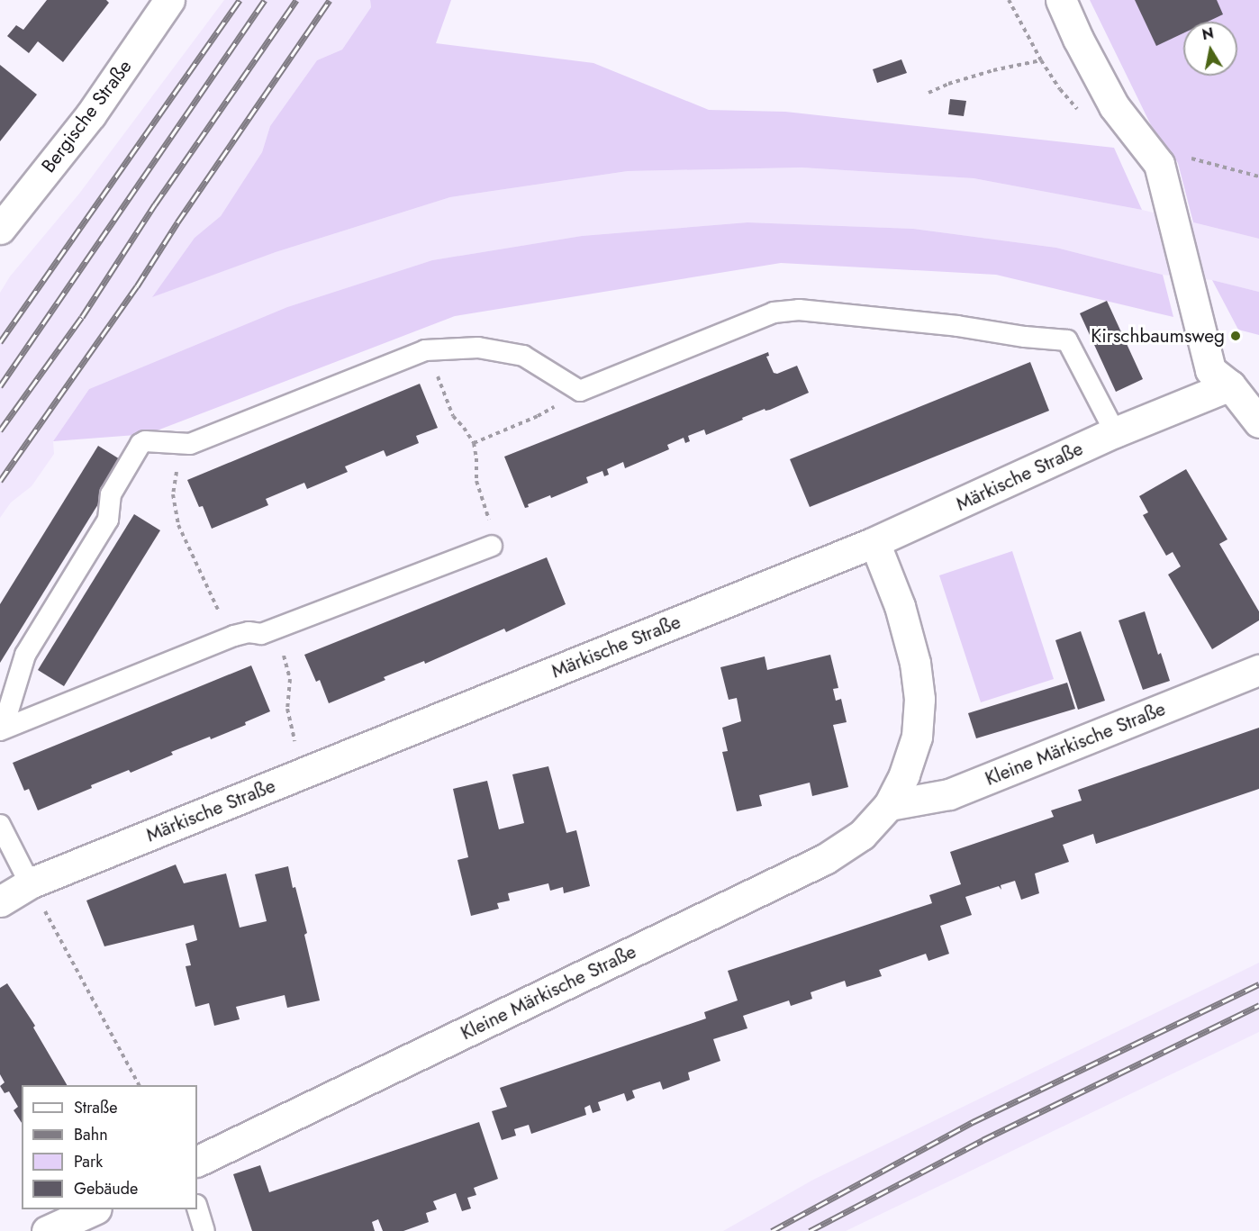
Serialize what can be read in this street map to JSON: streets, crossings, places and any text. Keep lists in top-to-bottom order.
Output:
{
  "streets": {
    "street": ["Bergische Straße", "Märkische Straße", "Kleine Märkische Straße"]
  },
  "crossings": [
    ["Märkische Straße", "Kleine Märkische Straße"]
  ],
  "places": ["Kirschbaumsweg"],
  "legend": [
    "Straße",
    "Bahn",
    "Park",
    "Gebäude"
  ],
  "north": "top"
}
